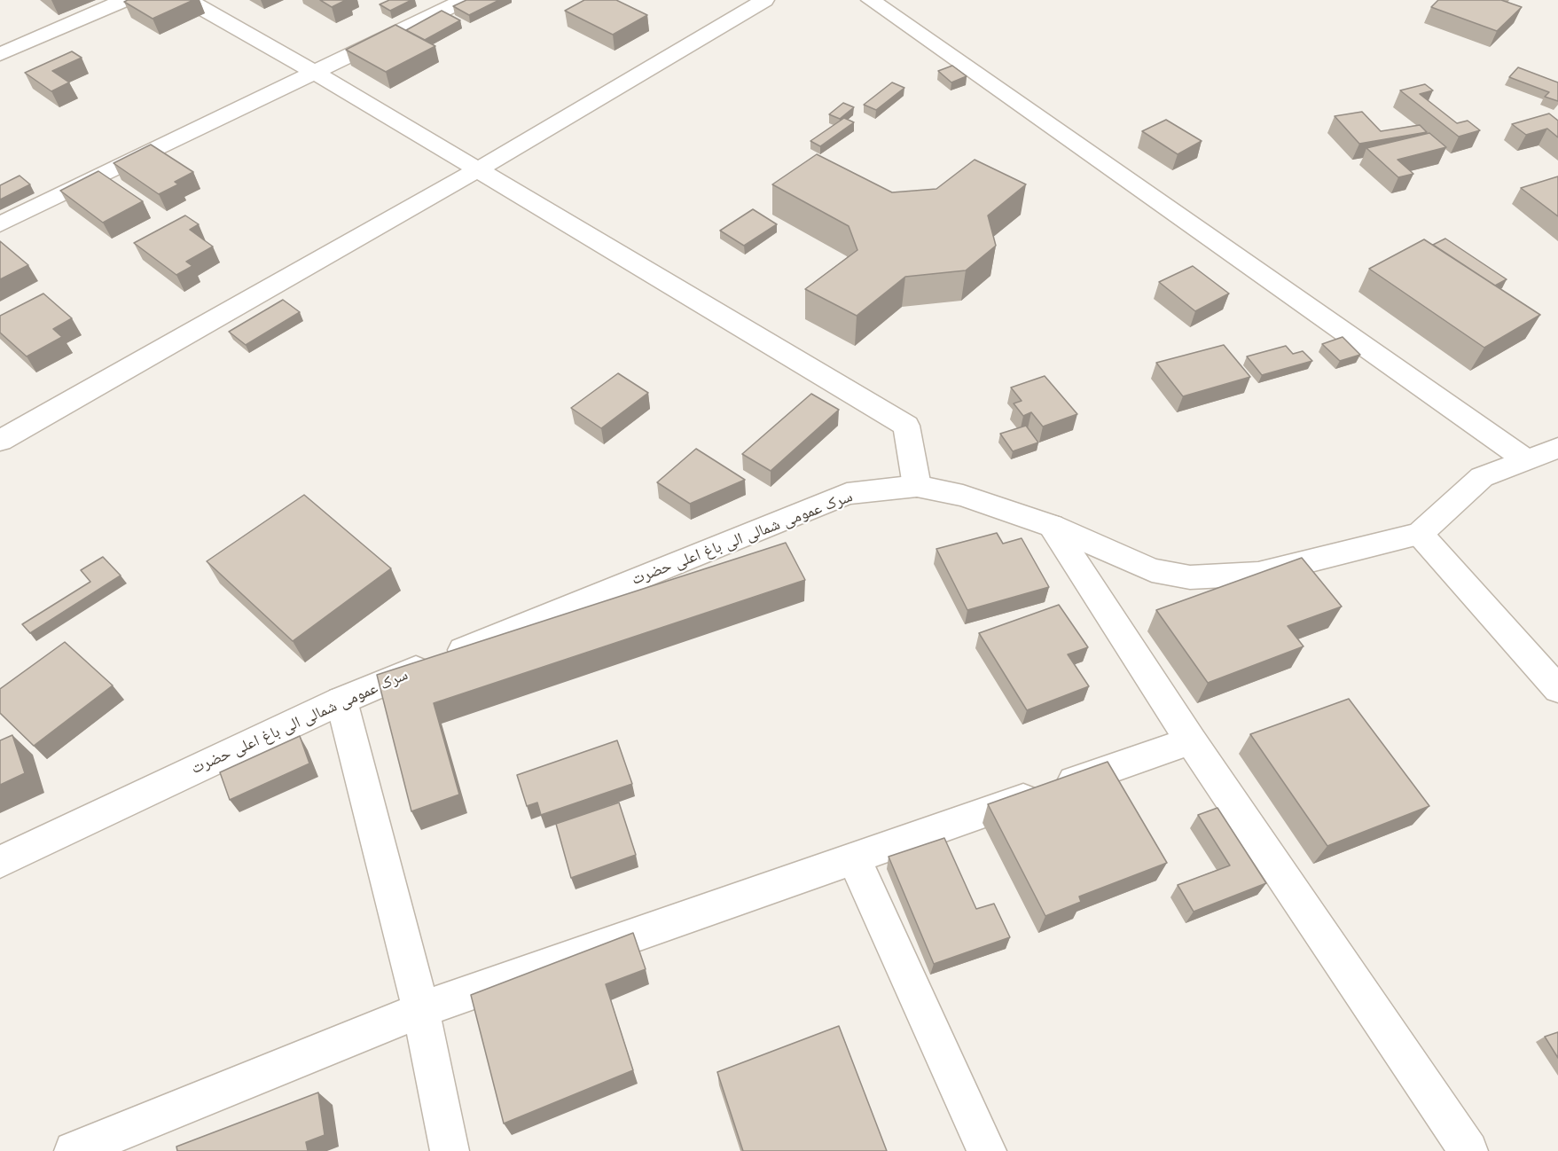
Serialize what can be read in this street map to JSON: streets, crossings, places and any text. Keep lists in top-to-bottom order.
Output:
{
  "streets": {
    "street": ["سرک عمومی شمالی الی باغ اعلی حضرت"]
  }
}
